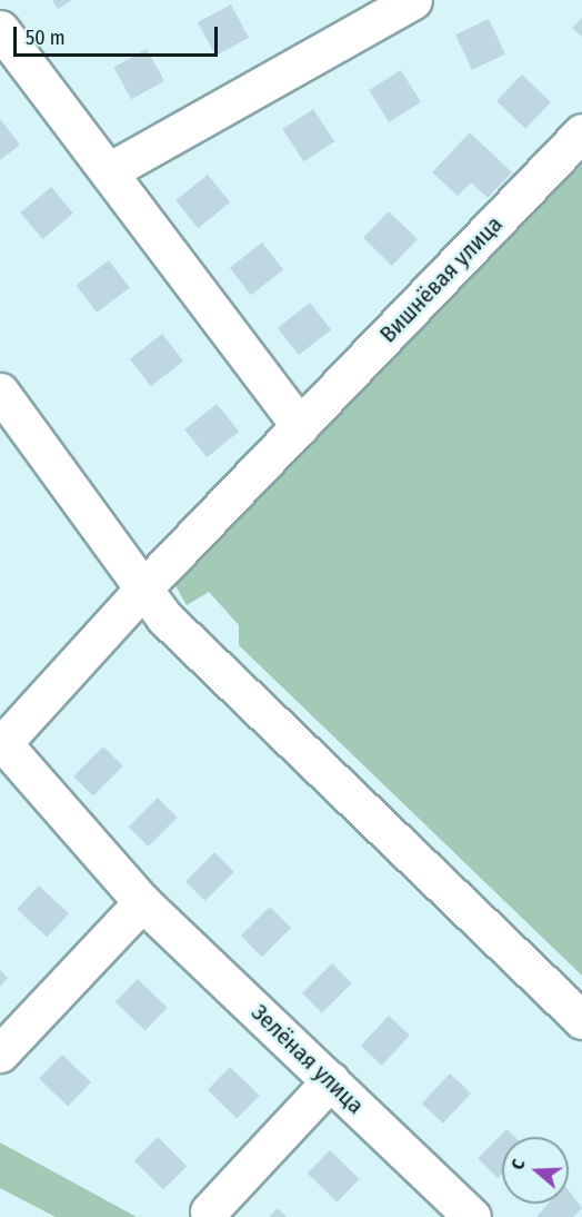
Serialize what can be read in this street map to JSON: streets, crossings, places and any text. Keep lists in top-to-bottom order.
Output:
{
  "streets": {
    "street": ["Вишнёвая улица", "Зелёная улица"]
  },
  "crossings": [
    ["Вишнёвая улица", "Зелёная улица"]
  ],
  "scale_bar": "50 m",
  "north": "left"
}
